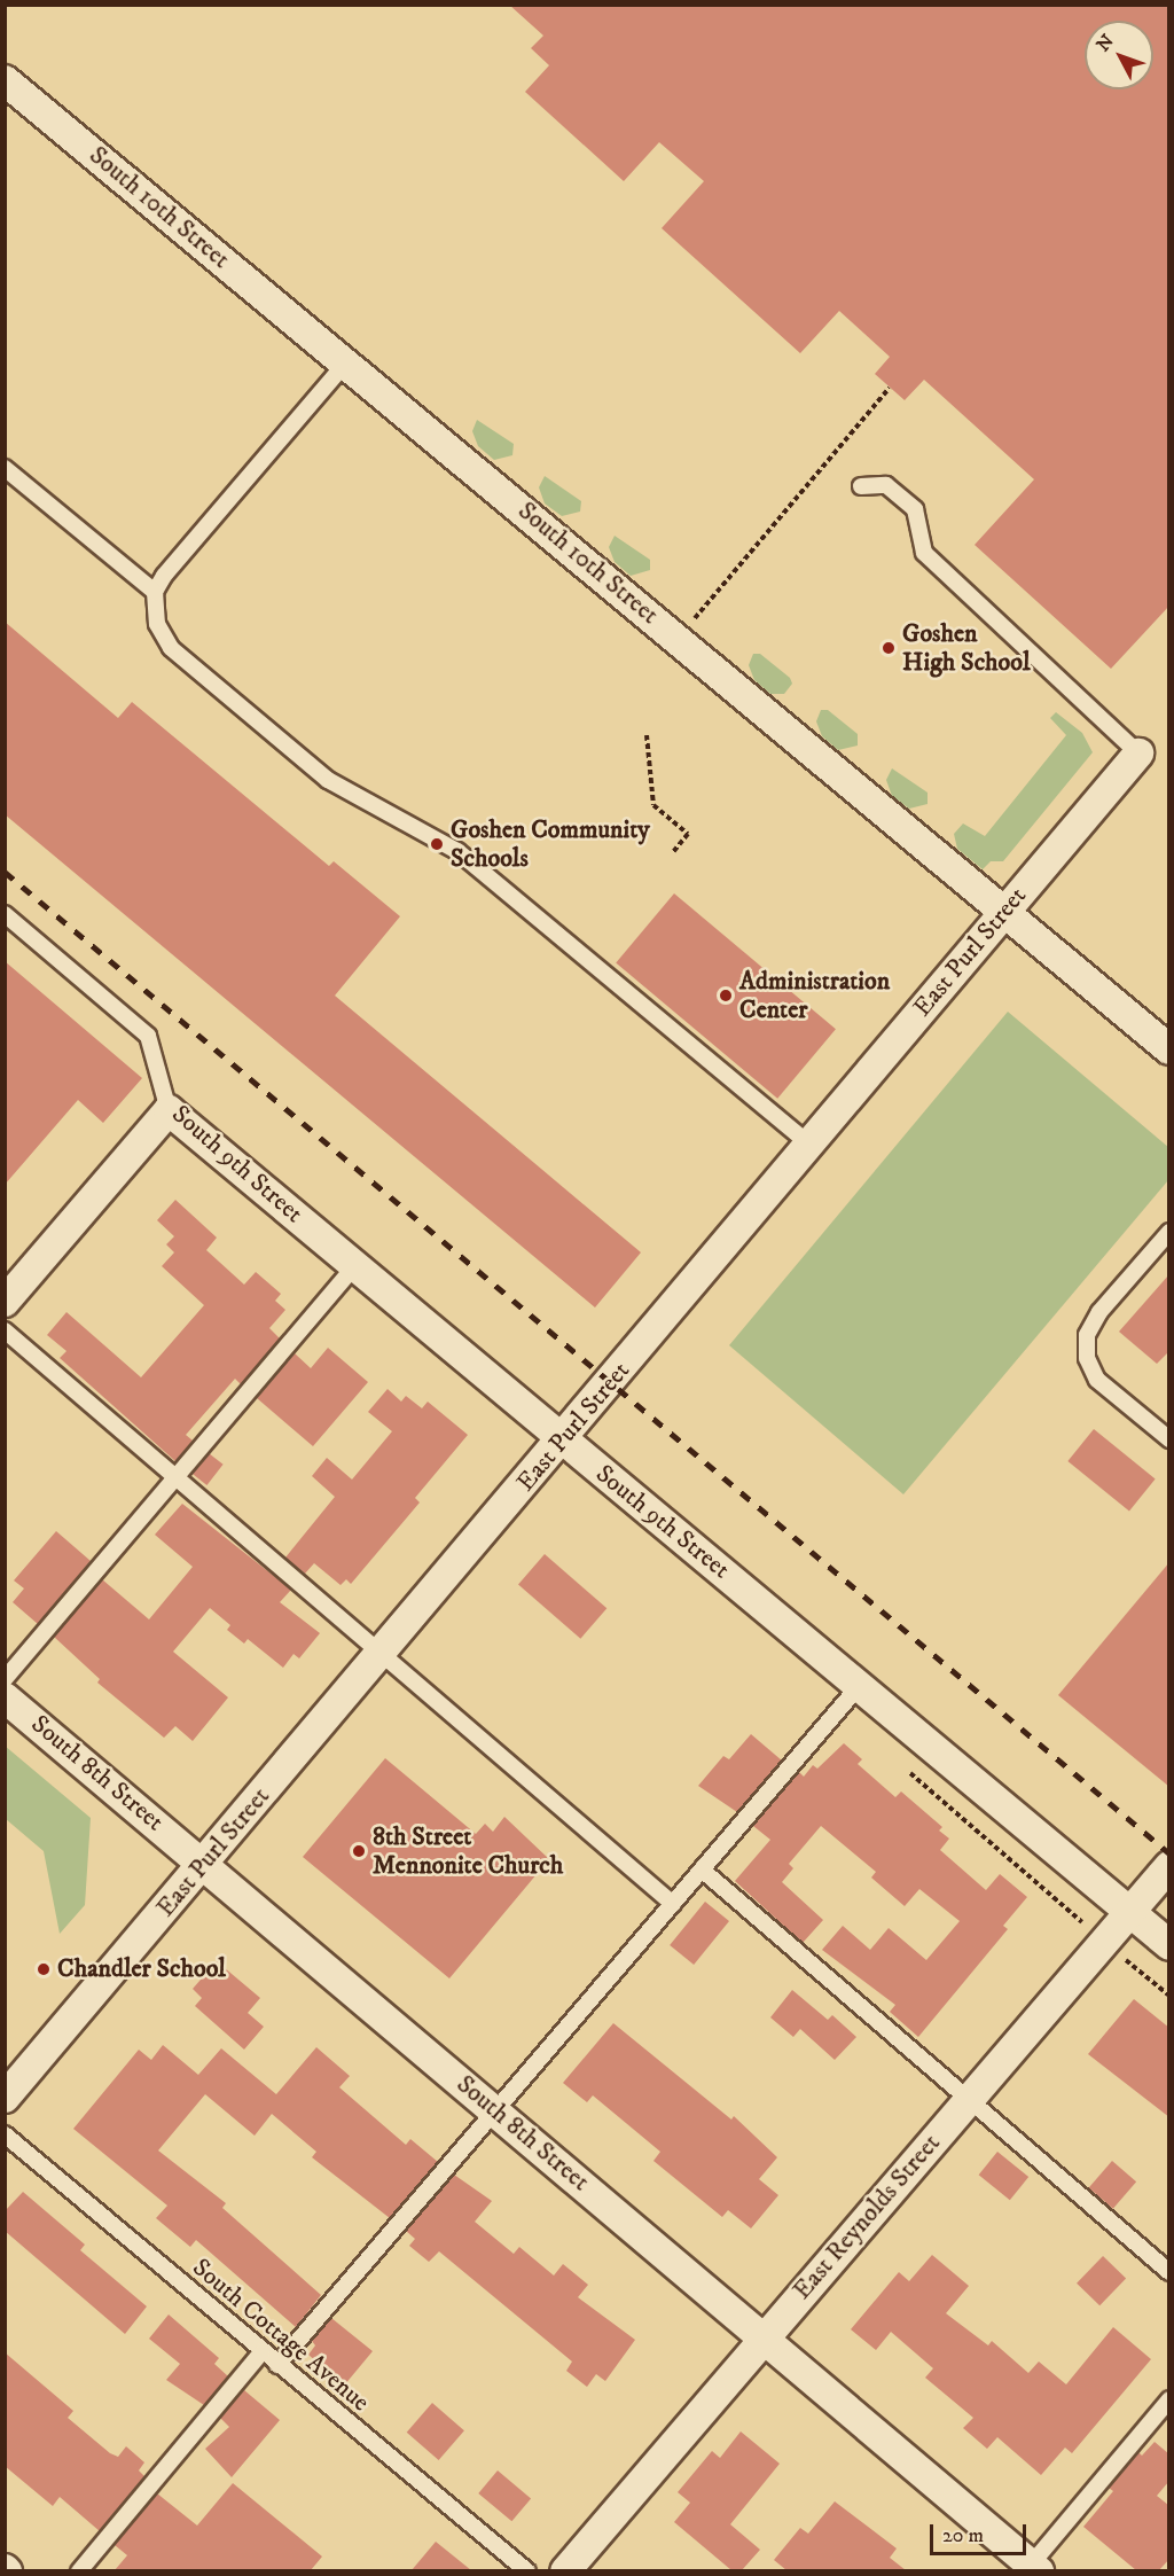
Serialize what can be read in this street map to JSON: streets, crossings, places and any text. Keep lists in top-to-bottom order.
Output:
{
  "streets": {
    "street": [
      "South 10th Street",
      "East Purl Street",
      "South 9th Street",
      "South 8th Street",
      "East Reynolds Street"
    ],
    "lane": ["South Cottage Avenue"]
  },
  "crossings": [
    ["South 10th Street", "East Purl Street"],
    ["East Purl Street", "South 9th Street"],
    ["East Purl Street", "South 8th Street"],
    ["South 9th Street", "East Reynolds Street"],
    ["South 8th Street", "East Reynolds Street"]
  ],
  "places": [
    "Goshen High School",
    "Goshen Community Schools",
    "Administration Center",
    "8th Street Mennonite Church",
    "Chandler School"
  ],
  "scale_bar": "20 m",
  "north": "top left"
}
